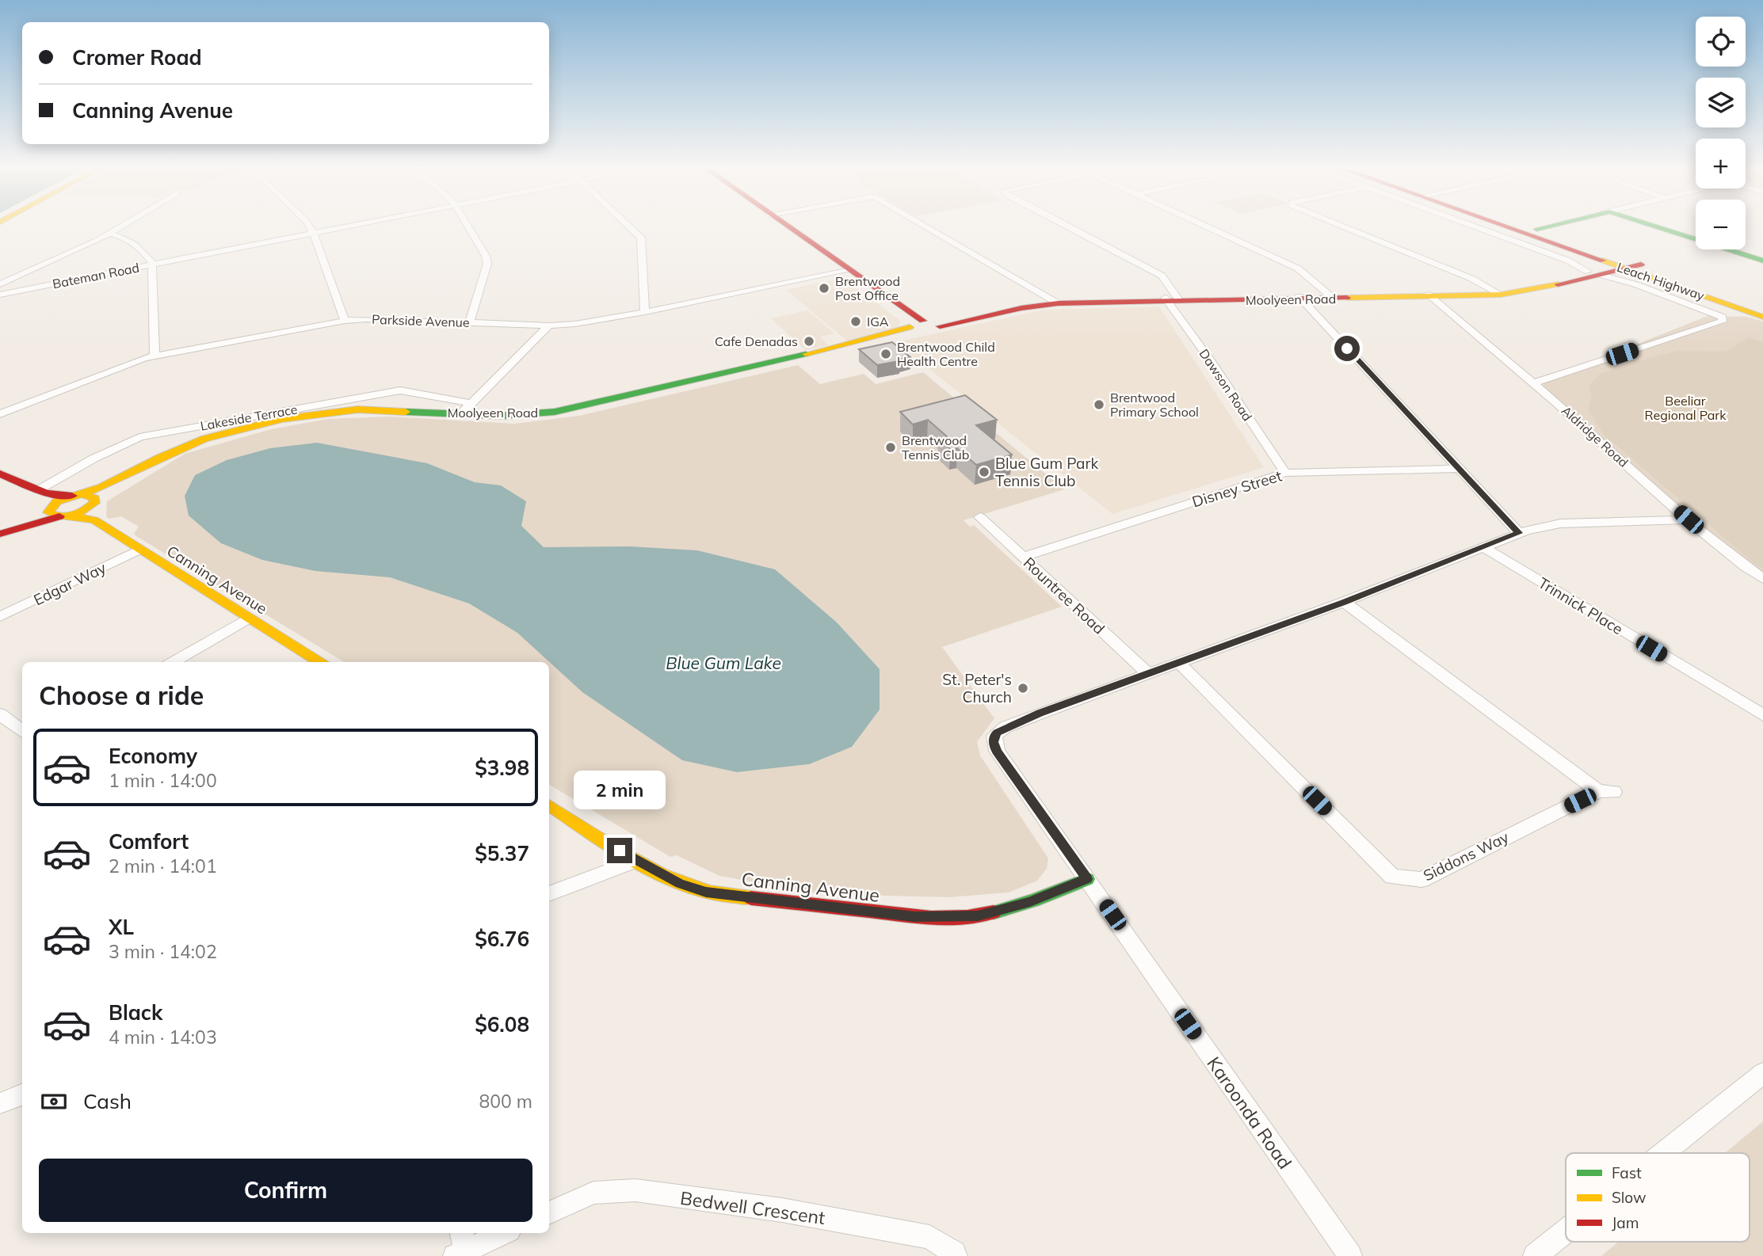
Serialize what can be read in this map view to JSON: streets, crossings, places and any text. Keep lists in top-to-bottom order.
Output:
{
  "streets": {
    "main road": ["Leach Highway", "Moolyeen Road", "Canning Avenue"],
    "street": [
      "Bateman Road",
      "Parkside Avenue",
      "Dawson Road",
      "Lakeside Terrace",
      "Aldridge Road",
      "Disney Street",
      "Edgar Way",
      "Rountree Road",
      "Trinnick Place",
      "Siddons Way",
      "Karoonda Road",
      "Bedwell Crescent"
    ]
  },
  "crossings": [
    ["Leach Highway", "Moolyeen Road"],
    ["Moolyeen Road", "Dawson Road"],
    ["Moolyeen Road", "Lakeside Terrace"],
    ["Moolyeen Road", "Aldridge Road"],
    ["Dawson Road", "Disney Street"],
    ["Disney Street", "Rountree Road"],
    ["Canning Avenue", "Edgar Way"],
    ["Canning Avenue", "Karoonda Road"],
    ["Rountree Road", "Karoonda Road"]
  ],
  "water": ["Blue Gum Lake"],
  "parks": ["Beeliar Regional Park"],
  "places": [
    "Brentwood Post Office",
    "IGA",
    "Cafe Denadas",
    "Brentwood Child Health Centre",
    "Brentwood Primary School",
    "Brentwood Tennis Club",
    "Blue Gum Park Tennis Club",
    "St. Peter's Church"
  ],
  "legend": ["Fast", "Slow", "Jam"],
  "page": {
    "map_buttons": ["+", "−"],
    "banner": ["Cromer Road", "Canning Avenue"],
    "heading": "Choose a ride",
    "list": [
      {
        "name": "Economy",
        "note": "1 min · 14:00",
        "value": "$3.98"
      },
      {
        "name": "Comfort",
        "note": "2 min · 14:01",
        "value": "$5.37"
      },
      {
        "name": "XL",
        "note": "3 min · 14:02",
        "value": "$6.76"
      },
      {
        "name": "Black",
        "note": "4 min · 14:03",
        "value": "$6.08"
      }
    ],
    "bubble": "2 min",
    "pay": ["Cash", "800 m"],
    "buttons": "Confirm"
  }
}
